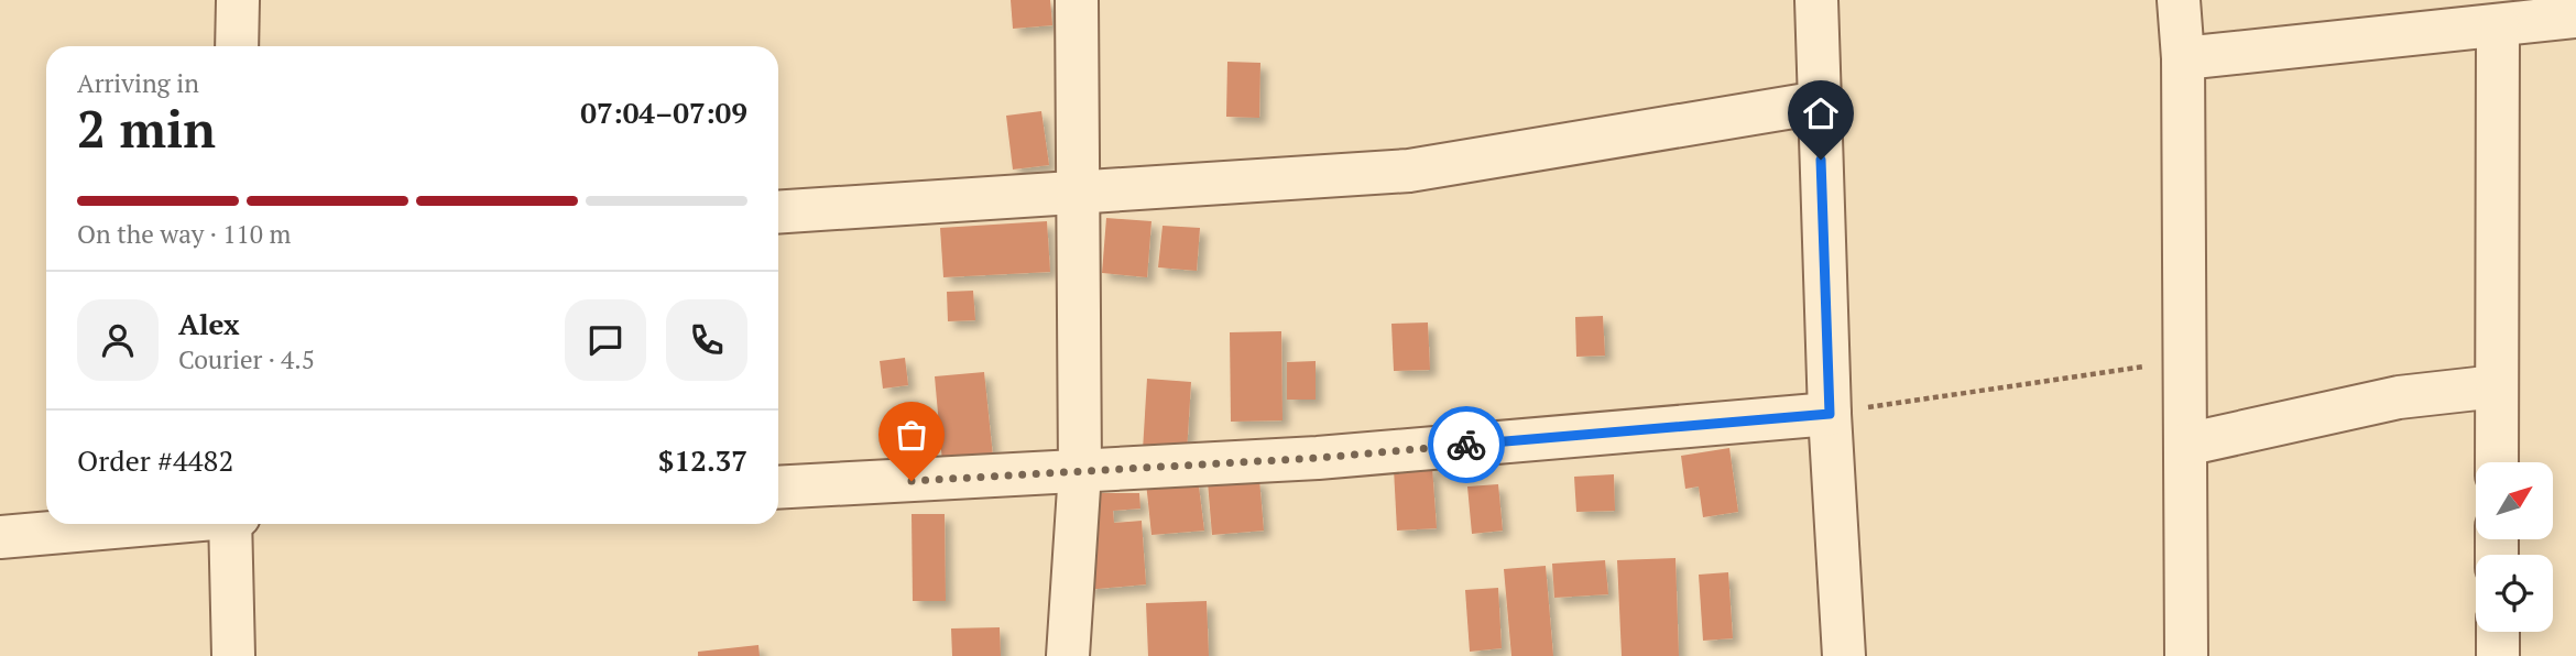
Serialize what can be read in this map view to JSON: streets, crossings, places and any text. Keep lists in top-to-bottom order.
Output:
{
  "north": "top right",
  "page": {
    "heading": ["2 min", "Arriving in", "07:04–07:09"],
    "panel": [
      "Alex",
      "Courier · 4.5",
      "Order #4482",
      "$12.37"
    ],
    "bar": "On the way · 110 m"
  }
}
